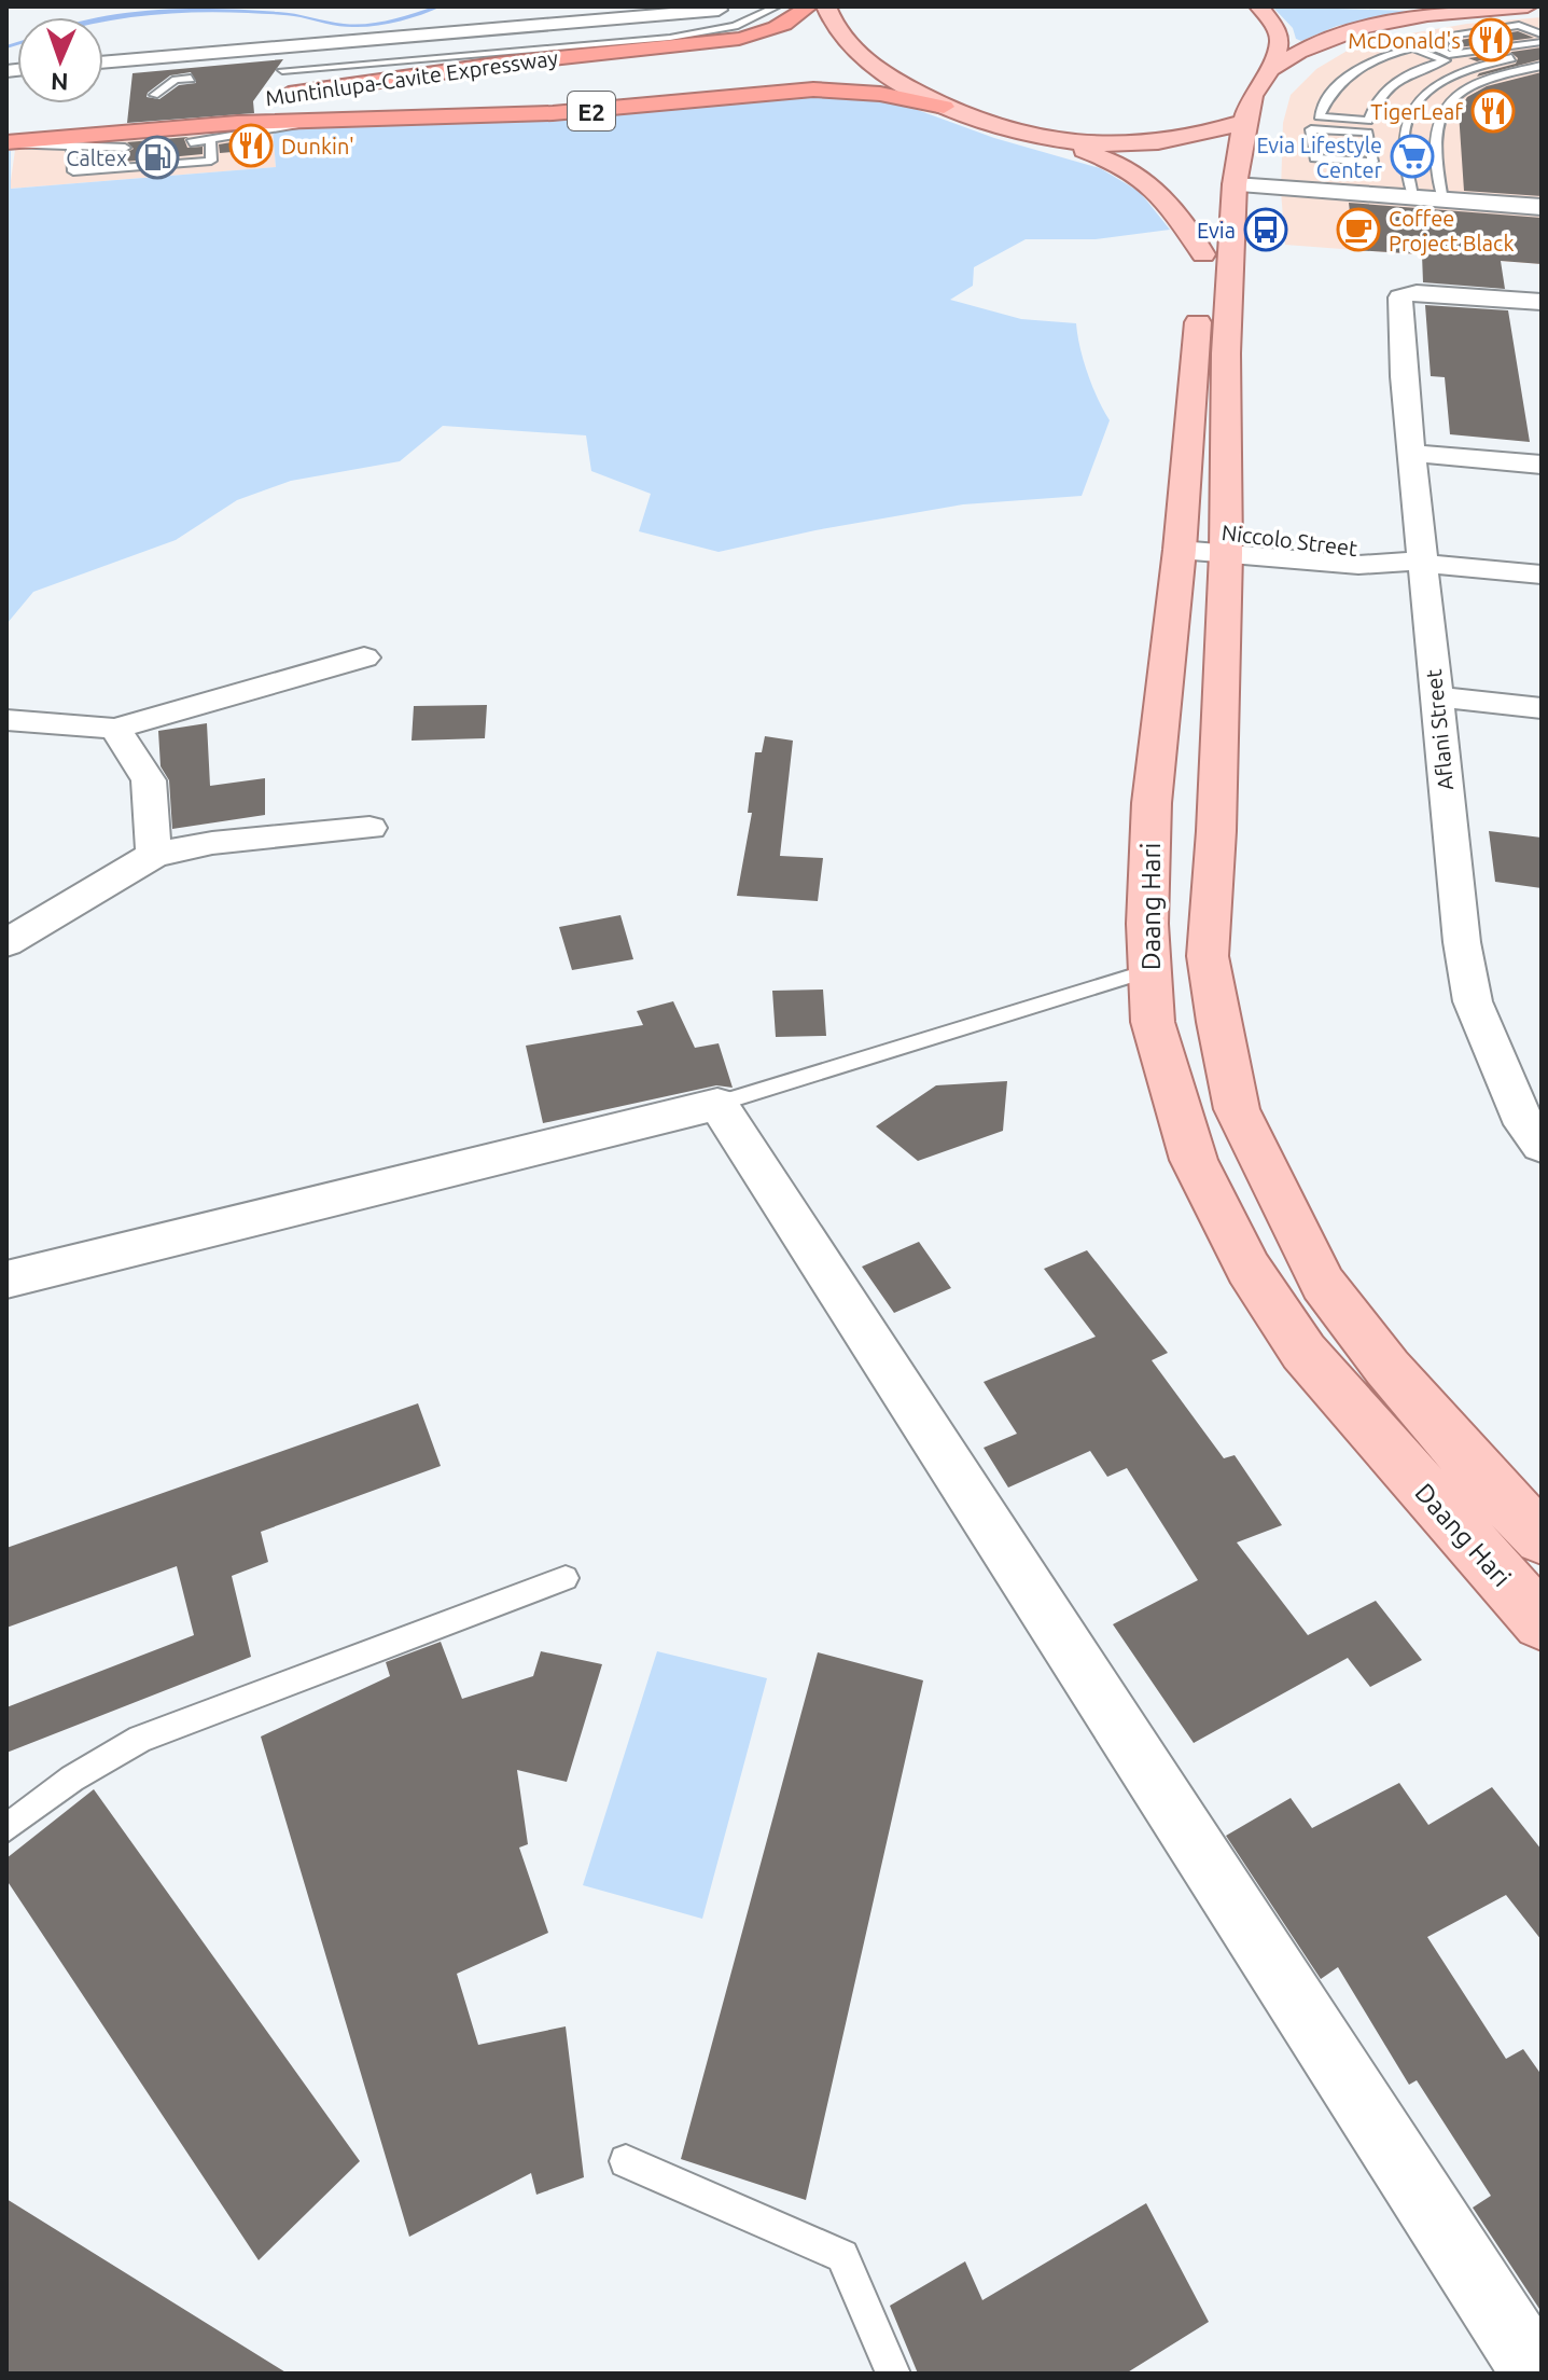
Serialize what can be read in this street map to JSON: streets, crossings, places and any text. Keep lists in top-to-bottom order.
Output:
{
  "streets": {
    "highway": ["Muntinlupa-Cavite Expressway", "E2"],
    "main road": ["Daang Hari"],
    "street": ["Niccolo Street", "Aflani Street"]
  },
  "crossings": [
    ["Niccolo Street", "Aflani Street"],
    ["Niccolo Street", "Daang Hari"]
  ],
  "places": {
    "restaurant": ["McDonald's", "TigerLeaf", "Dunkin'"],
    "supermarket": ["Evia Lifestyle Center"],
    "fuel station": ["Caltex"],
    "bus stop": ["Evia"],
    "cafe": ["Coffee Project Black"]
  },
  "north": "bottom"
}
